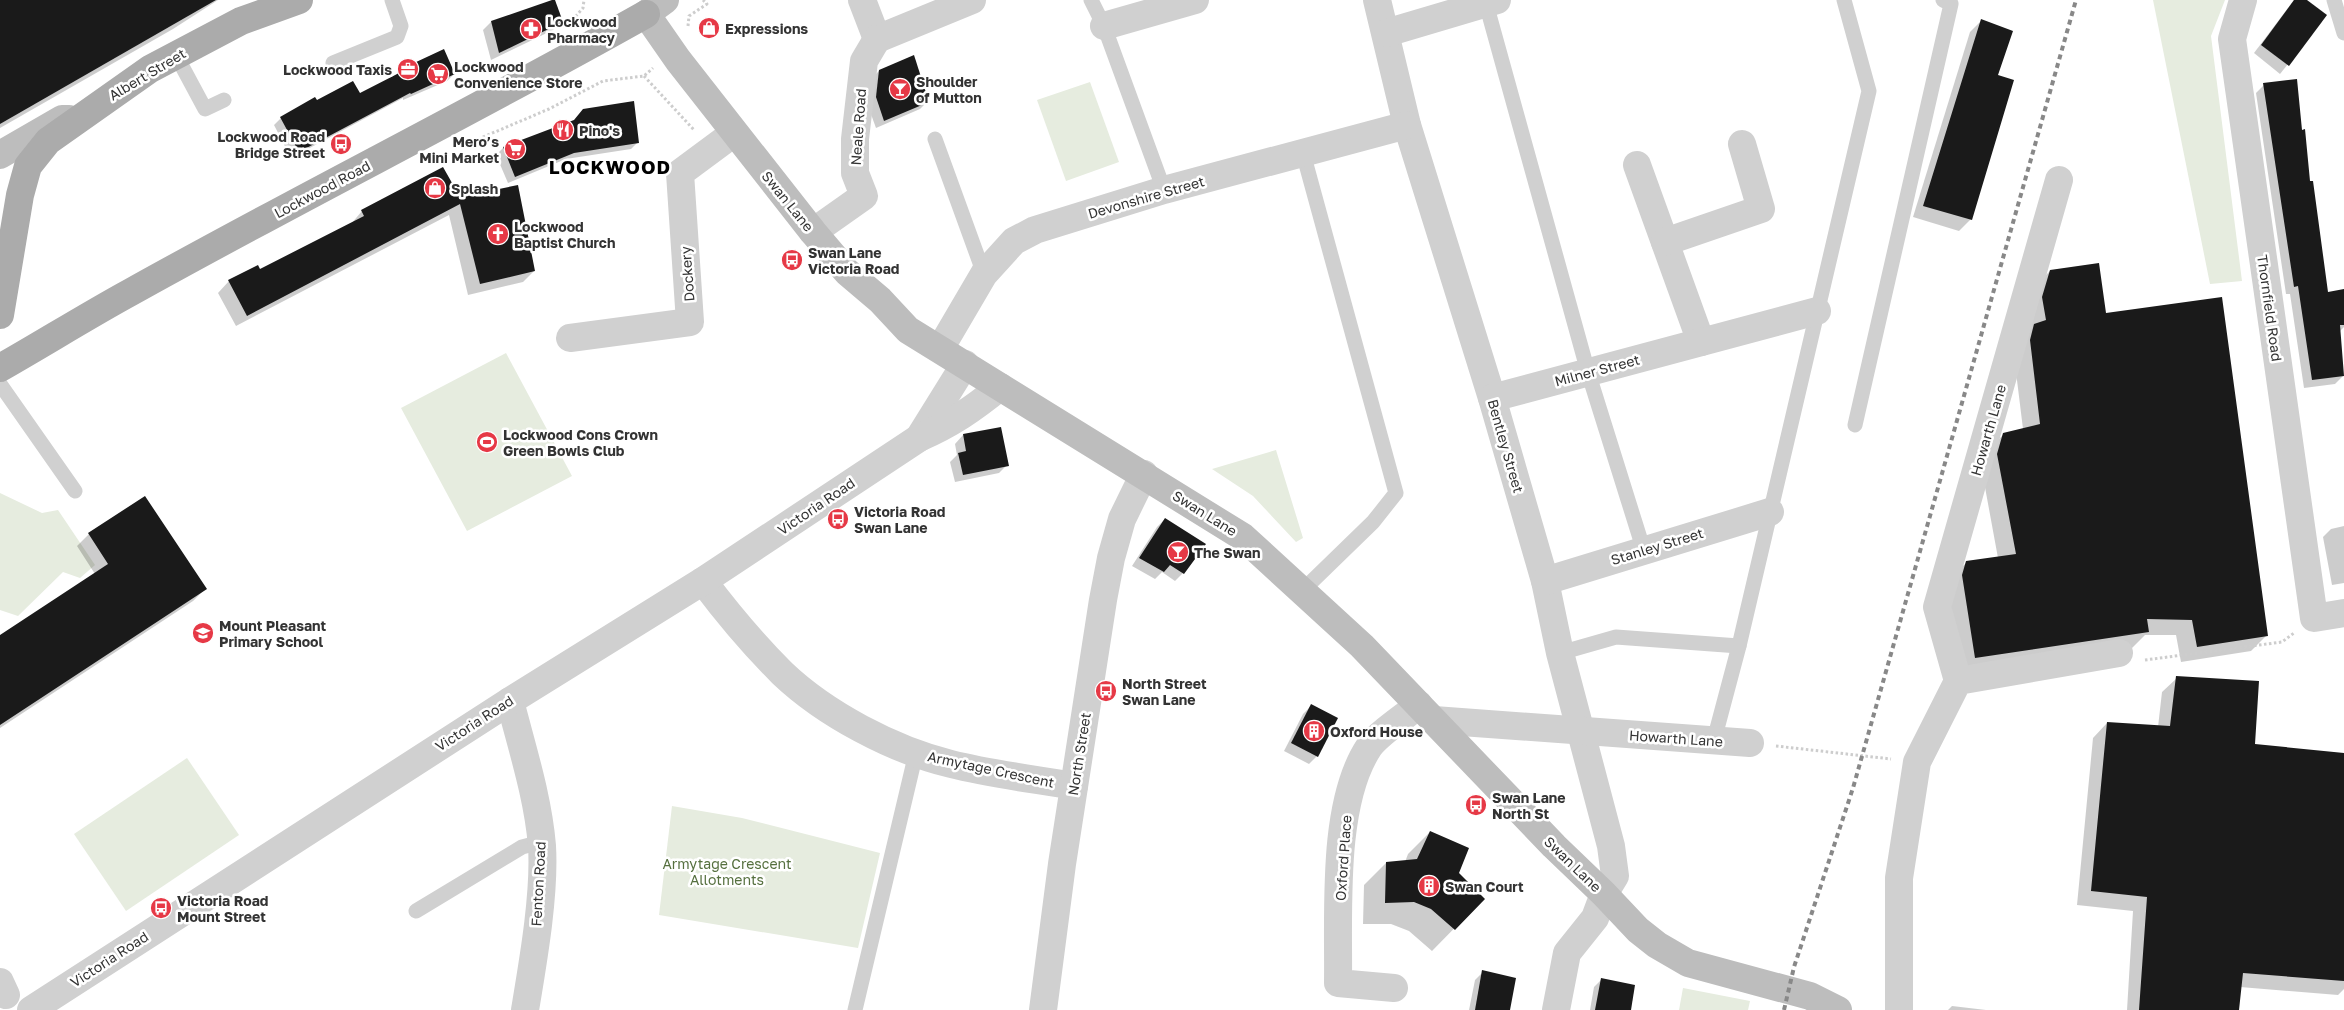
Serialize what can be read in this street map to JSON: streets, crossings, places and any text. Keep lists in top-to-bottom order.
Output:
{
  "streets": {
    "main road": ["Albert Street", "Lockwood Road"],
    "street": [
      "Neale Road",
      "Devonshire Street",
      "Swan Lane",
      "Dockery",
      "Thornfield Road",
      "Milner Street",
      "Howarth Lane",
      "Bentley Street",
      "Victoria Road",
      "Stanley Street",
      "North Street",
      "Armytage Crescent",
      "Oxford Place",
      "Fenton Road"
    ]
  },
  "crossings": [
    ["Neale Road", "Swan Lane"],
    ["Lockwood Road", "Swan Lane"],
    ["Devonshire Street", "Swan Lane"],
    ["Devonshire Street", "Bentley Street"],
    ["Swan Lane", "Dockery"],
    ["Swan Lane", "Howarth Lane"],
    ["Swan Lane", "Bentley Street"],
    ["Swan Lane", "Victoria Road"],
    ["Swan Lane", "North Street"],
    ["Swan Lane", "Oxford Place"],
    ["Milner Street", "Bentley Street"],
    ["Howarth Lane", "Bentley Street"],
    ["Howarth Lane", "Oxford Place"],
    ["Bentley Street", "Stanley Street"],
    ["Victoria Road", "Armytage Crescent"],
    ["Victoria Road", "Fenton Road"],
    ["North Street", "Armytage Crescent"]
  ],
  "districts": ["LOCKWOOD"],
  "parks": ["Armytage Crescent Allotments"],
  "places": {
    "shop": ["Expressions", "Splash"],
    "pharmacy": ["Lockwood Pharmacy"],
    "office": ["Lockwood Taxis"],
    "supermarket": ["Lockwood Convenience Store", "Mero’s Mini Market"],
    "bar": ["Shoulder of Mutton", "The Swan"],
    "restaurant": ["Pino's"],
    "bus stop": [
      "Lockwood Road Bridge Street",
      "Swan Lane Victoria Road",
      "Victoria Road Swan Lane",
      "North Street Swan Lane",
      "Swan Lane North St",
      "Victoria Road Mount Street"
    ],
    "church": ["Lockwood Baptist Church"],
    "sports": ["Lockwood Cons Crown Green Bowls Club"],
    "school or university": ["Mount Pleasant Primary School"],
    "building": ["Oxford House", "Swan Court"]
  }
}
